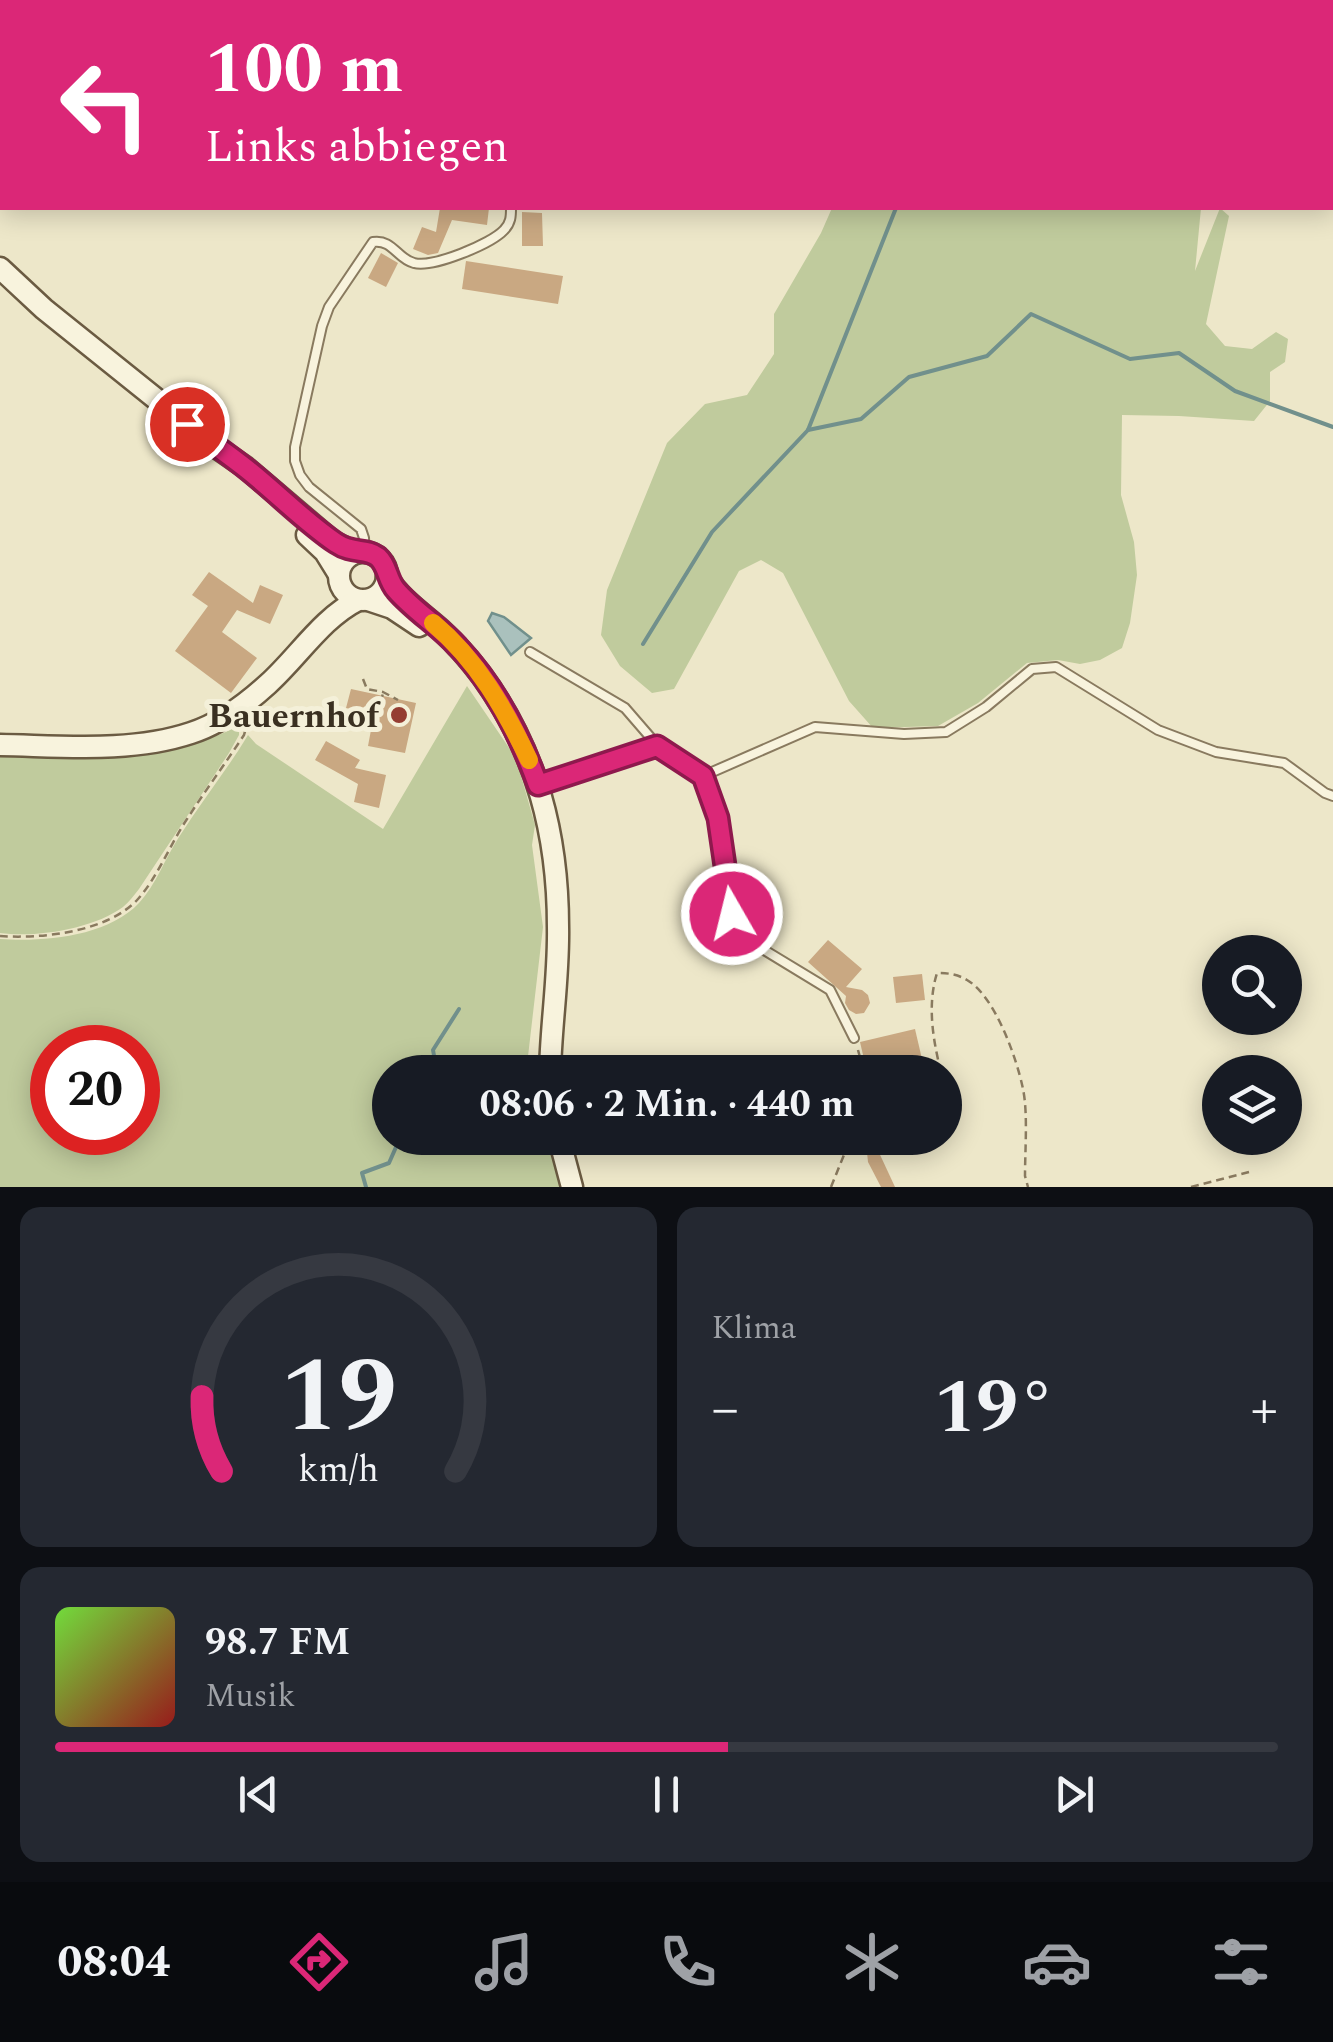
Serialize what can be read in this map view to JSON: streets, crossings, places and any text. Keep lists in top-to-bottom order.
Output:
{
  "places": ["Bauernhof"],
  "page": {
    "turn": ["100 m", "Links abbiegen"],
    "limit": "20",
    "trip": "08:06 · 2 Min. · 440 m",
    "tile": "Klima",
    "heat": ["−", "19°", "+"],
    "song": ["98.7 FM", "Musik"],
    "tabs": "08:04",
    "gauge": ["19", "km/h"]
  }
}
